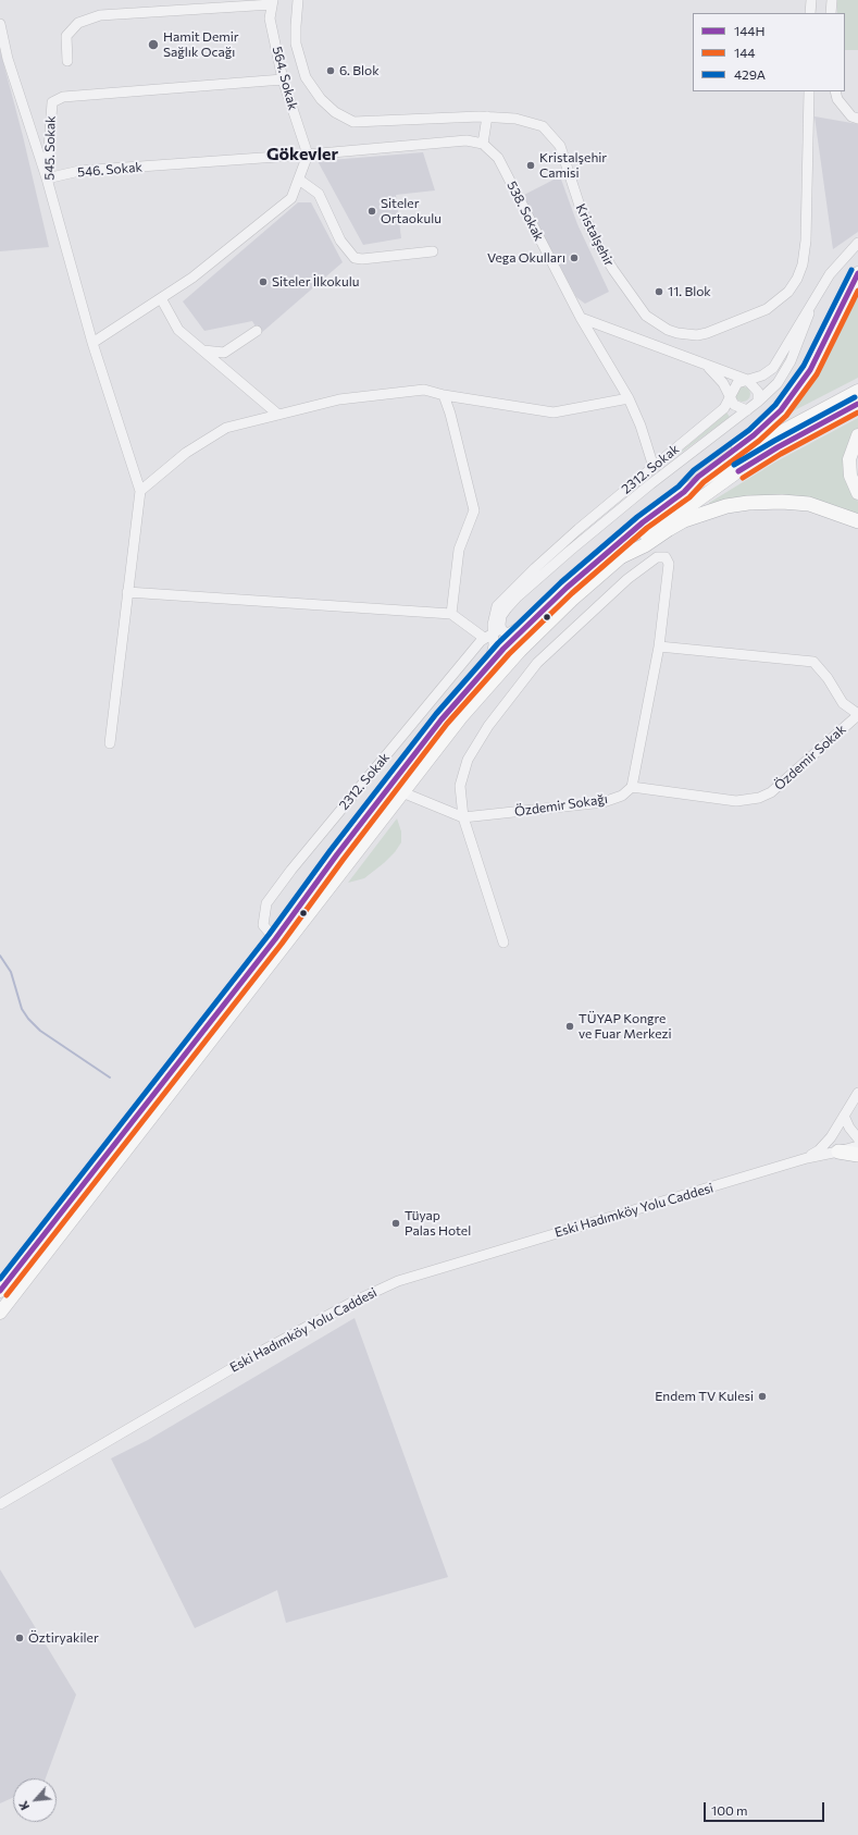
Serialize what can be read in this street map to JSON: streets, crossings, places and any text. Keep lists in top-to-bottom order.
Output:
{
  "streets": {
    "street": [
      "564. Sokak",
      "545. Sokak",
      "546. Sokak",
      "538. Sokak",
      "Kristalşehir",
      "2312. Sokak",
      "Özdemir Sokak",
      "Özdemir Sokağı",
      "Eski Hadımköy Yolu Caddesi"
    ]
  },
  "crossings": [
    ["564. Sokak", "545. Sokak"],
    ["564. Sokak", "546. Sokak"],
    ["545. Sokak", "546. Sokak"],
    ["538. Sokak", "2312. Sokak"],
    ["Özdemir Sokak", "Özdemir Sokağı"]
  ],
  "districts": ["Gökevler"],
  "places": [
    "Hamit Demir Sağlık Ocağı",
    "6. Blok",
    "Kristalşehir Camisi",
    "Siteler Ortaokulu",
    "Vega Okulları",
    "Siteler İlkokulu",
    "11. Blok",
    "TÜYAP Kongre ve Fuar Merkezi",
    "Tüyap Palas Hotel",
    "Endem TV Kulesi",
    "Öztiryakiler"
  ],
  "lines": ["transit line 429A", "transit line 144H", "transit line 144"],
  "legend": ["144H", "144", "429A"],
  "scale_bar": "100 m",
  "north": "bottom left"
}
